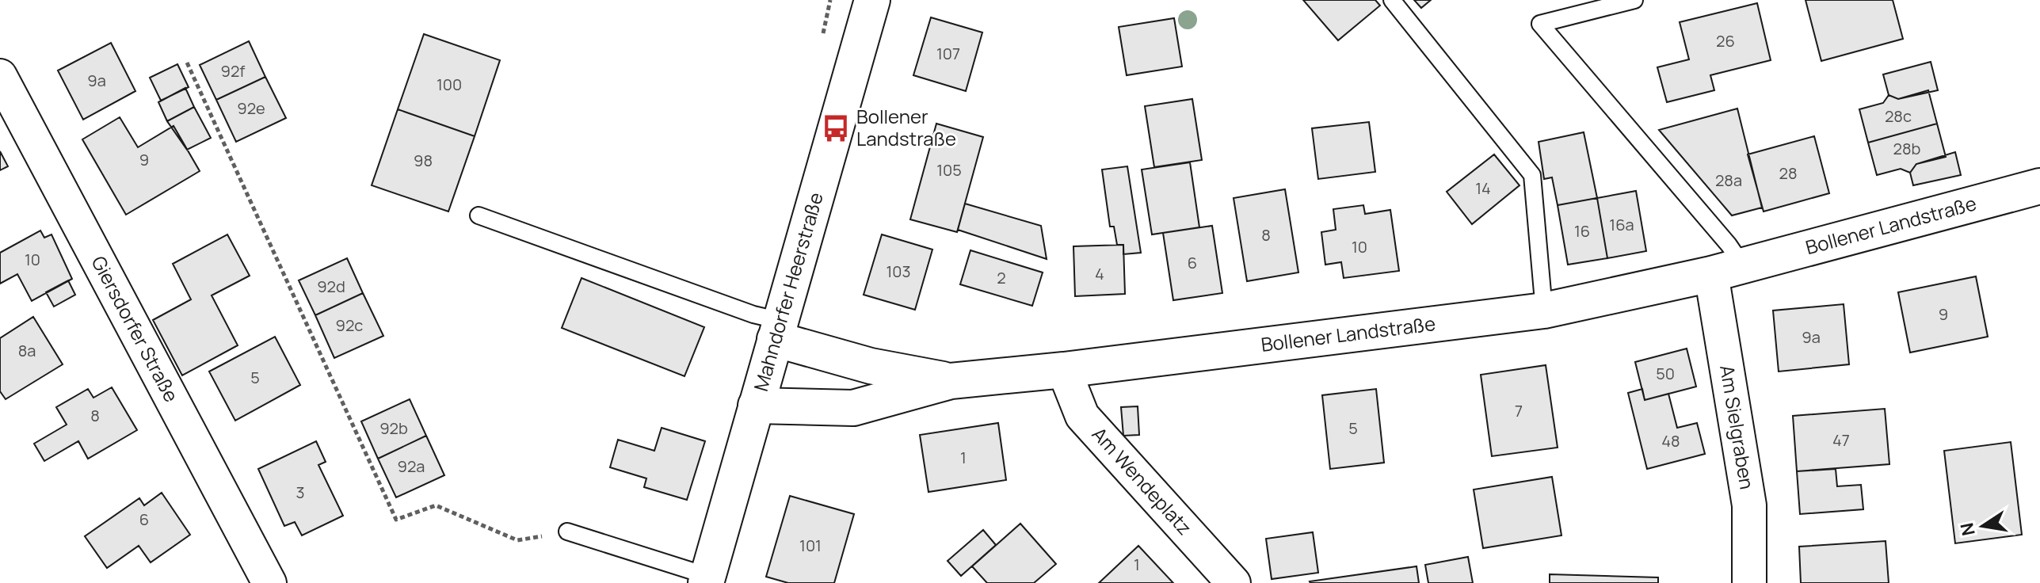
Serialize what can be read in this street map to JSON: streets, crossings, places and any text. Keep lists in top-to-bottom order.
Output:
{
  "streets": {
    "street": [
      "Bollener Landstraße",
      "Mahndorfer Heerstraße",
      "Giersdorfer Straße",
      "Am Sielgraben",
      "Am Wendeplatz"
    ]
  },
  "crossings": [
    ["Bollener Landstraße", "Mahndorfer Heerstraße"],
    ["Bollener Landstraße", "Am Sielgraben"],
    ["Bollener Landstraße", "Am Wendeplatz"]
  ],
  "places": {
    "bus stop": ["Bollener Landstraße"]
  },
  "house_numbers": [
    "26",
    "107",
    "92f",
    "9a",
    "100",
    "92e",
    "28c",
    "28b",
    "9",
    "98",
    "105",
    "28",
    "28a",
    "14",
    "16a",
    "16",
    "8",
    "10",
    "10",
    "6",
    "103",
    "4",
    "2",
    "92d",
    "9",
    "92c",
    "9a",
    "8a",
    "50",
    "5",
    "7",
    "8",
    "92b",
    "5",
    "47",
    "48",
    "1",
    "92a",
    "3",
    "6",
    "101",
    "1"
  ],
  "north": "left"
}
